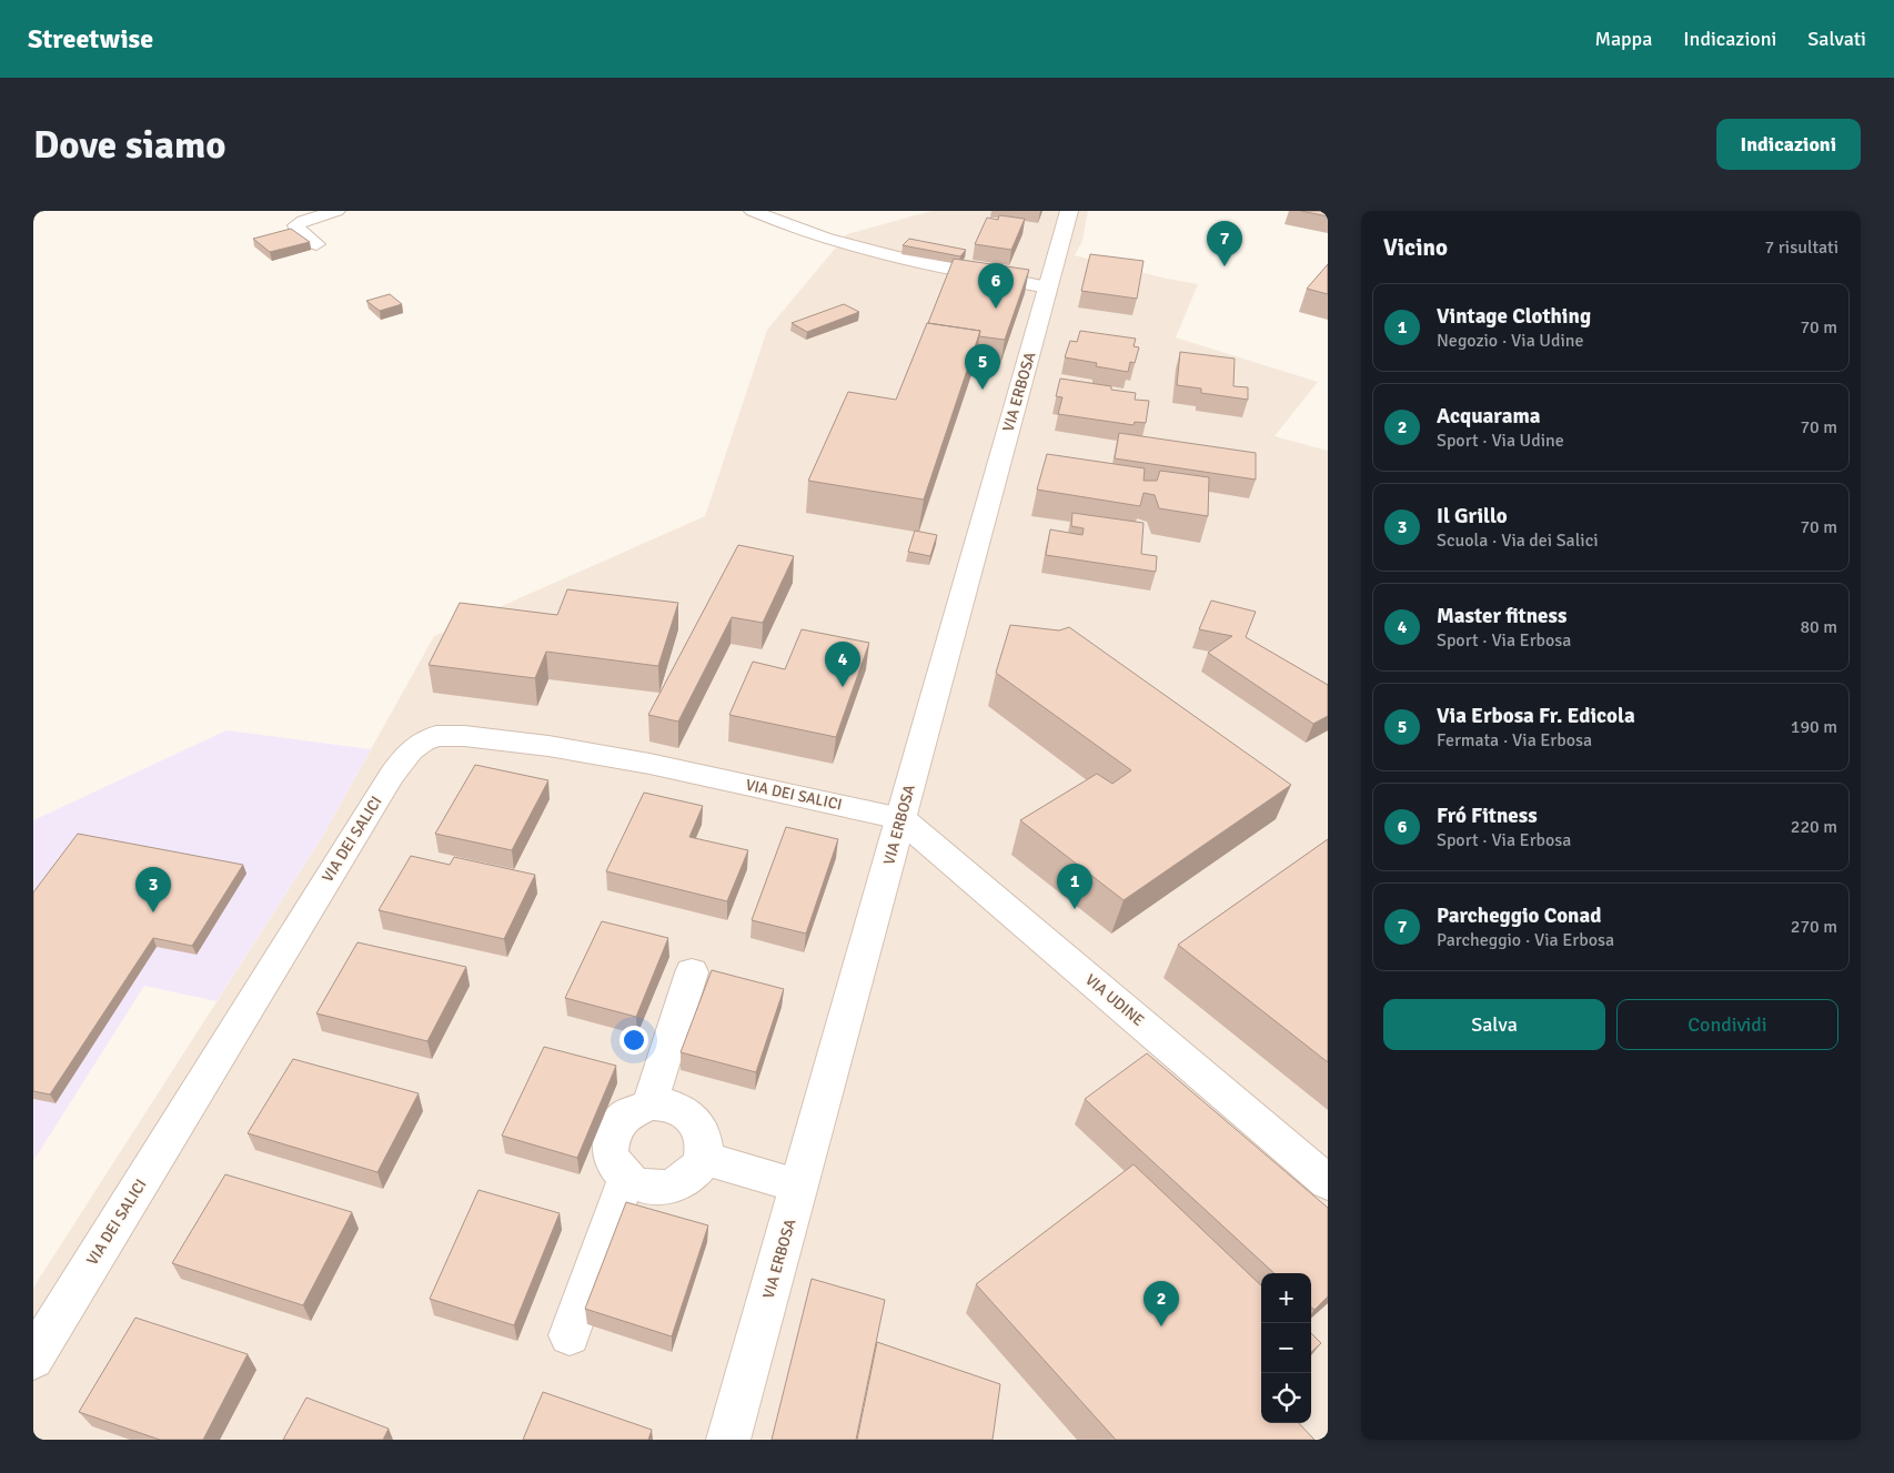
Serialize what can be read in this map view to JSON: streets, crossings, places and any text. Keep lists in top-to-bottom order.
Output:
{
  "streets": {
    "street": ["VIA ERBOSA", "VIA DEI SALICI", "VIA UDINE"]
  },
  "crossings": [
    ["VIA ERBOSA", "VIA DEI SALICI"],
    ["VIA ERBOSA", "VIA UDINE"],
    ["VIA DEI SALICI", "VIA UDINE"]
  ],
  "page": {
    "header": "Streetwise",
    "nav": ["Mappa", "Indicazioni", "Salvati"],
    "buttons": [
      "Indicazioni",
      ["Salva", "Condividi"]
    ],
    "title": "Dove siamo",
    "heading": ["Vicino", "7 risultati"],
    "pins": [
      "7",
      "6",
      "5",
      "4",
      "1",
      "3",
      "2"
    ],
    "list": [
      {
        "mark": "1",
        "name": "Vintage Clothing",
        "note": "Negozio · Via Udine",
        "value": "70 m"
      },
      {
        "mark": "2",
        "name": "Acquarama",
        "note": "Sport · Via Udine",
        "value": "70 m"
      },
      {
        "mark": "3",
        "name": "Il Grillo",
        "note": "Scuola · Via dei Salici",
        "value": "70 m"
      },
      {
        "mark": "4",
        "name": "Master fitness",
        "note": "Sport · Via Erbosa",
        "value": "80 m"
      },
      {
        "mark": "5",
        "name": "Via Erbosa Fr. Edicola",
        "note": "Fermata · Via Erbosa",
        "value": "190 m"
      },
      {
        "mark": "6",
        "name": "Fró Fitness",
        "note": "Sport · Via Erbosa",
        "value": "220 m"
      },
      {
        "mark": "7",
        "name": "Parcheggio Conad",
        "note": "Parcheggio · Via Erbosa",
        "value": "270 m"
      }
    ],
    "map_buttons": ["+", "−"]
  }
}
